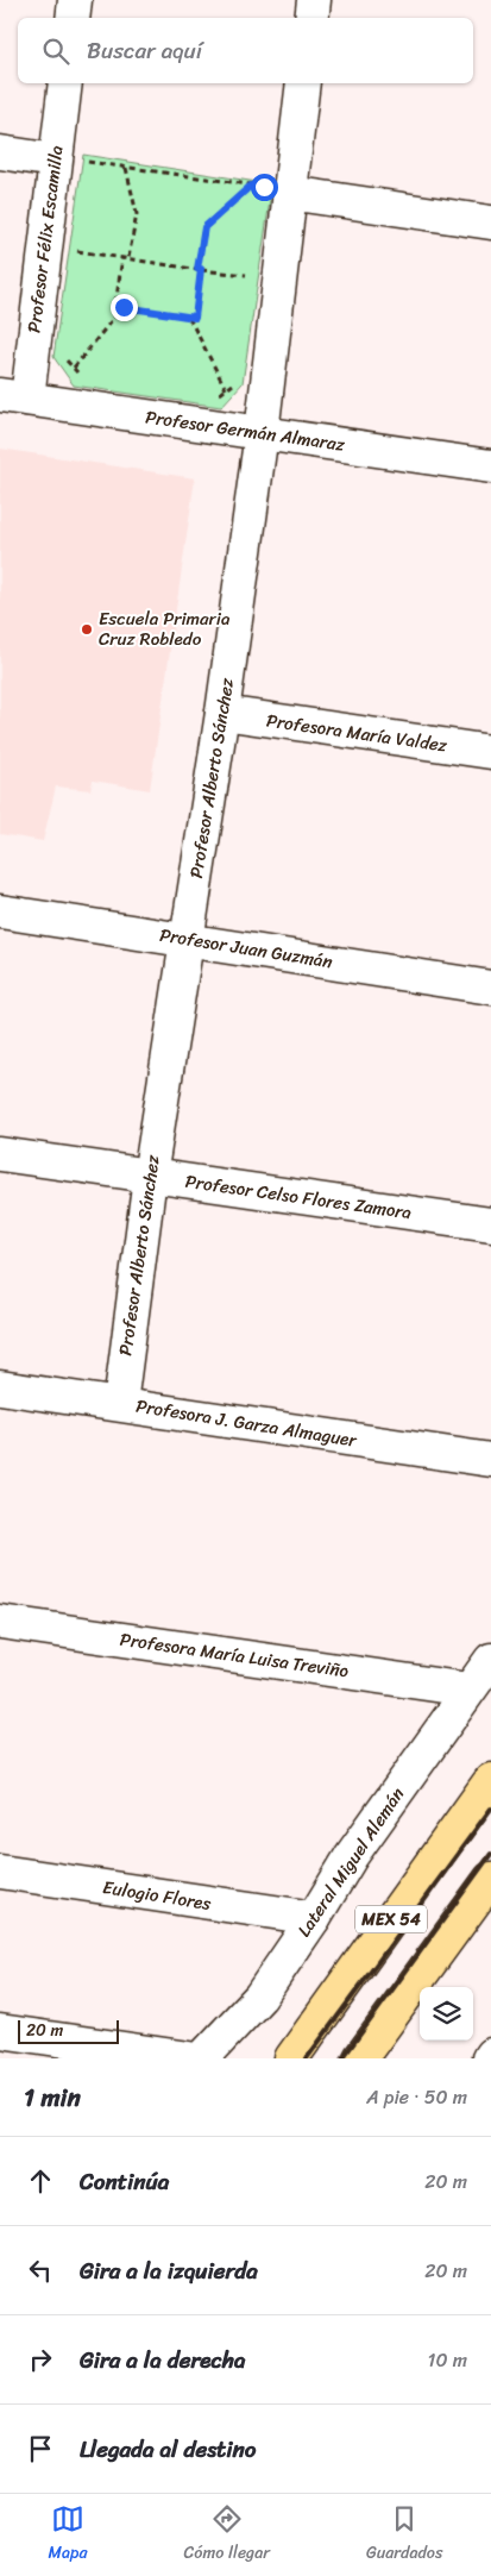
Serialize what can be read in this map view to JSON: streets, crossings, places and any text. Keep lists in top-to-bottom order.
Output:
{
  "streets": {
    "highway": ["MEX 54"],
    "street": [
      "Profesor Félix Escamilla",
      "Profesor Germán Almaraz",
      "Profesora María Valdez",
      "Profesor Alberto Sánchez",
      "Profesor Juan Guzmán",
      "Profesor Celso Flores Zamora",
      "Profesora J. Garza Almaguer",
      "Profesora María Luisa Treviño",
      "Lateral Miguel Alemán",
      "Eulogio Flores"
    ]
  },
  "crossings": [
    ["Profesor Félix Escamilla", "Profesor Germán Almaraz"],
    ["Profesor Germán Almaraz", "Profesor Alberto Sánchez"],
    ["Profesora María Valdez", "Profesor Alberto Sánchez"],
    ["Profesor Alberto Sánchez", "Profesor Juan Guzmán"],
    ["Profesor Alberto Sánchez", "Profesor Celso Flores Zamora"],
    ["Profesor Alberto Sánchez", "Profesora J. Garza Almaguer"],
    ["Profesora María Luisa Treviño", "Lateral Miguel Alemán"],
    ["Lateral Miguel Alemán", "Eulogio Flores"]
  ],
  "places": ["Escuela Primaria Cruz Robledo"],
  "scale_bar": "20 m",
  "page": {
    "search": "Buscar aquí",
    "scale": "20 m",
    "heading": ["1 min", "A pie · 50 m"],
    "list": [
      ["Continúa", "20 m"],
      ["Gira a la izquierda", "20 m"],
      ["Gira a la derecha", "10 m"],
      "Llegada al destino"
    ],
    "nav": ["Mapa", "Cómo llegar", "Guardados"]
  }
}
